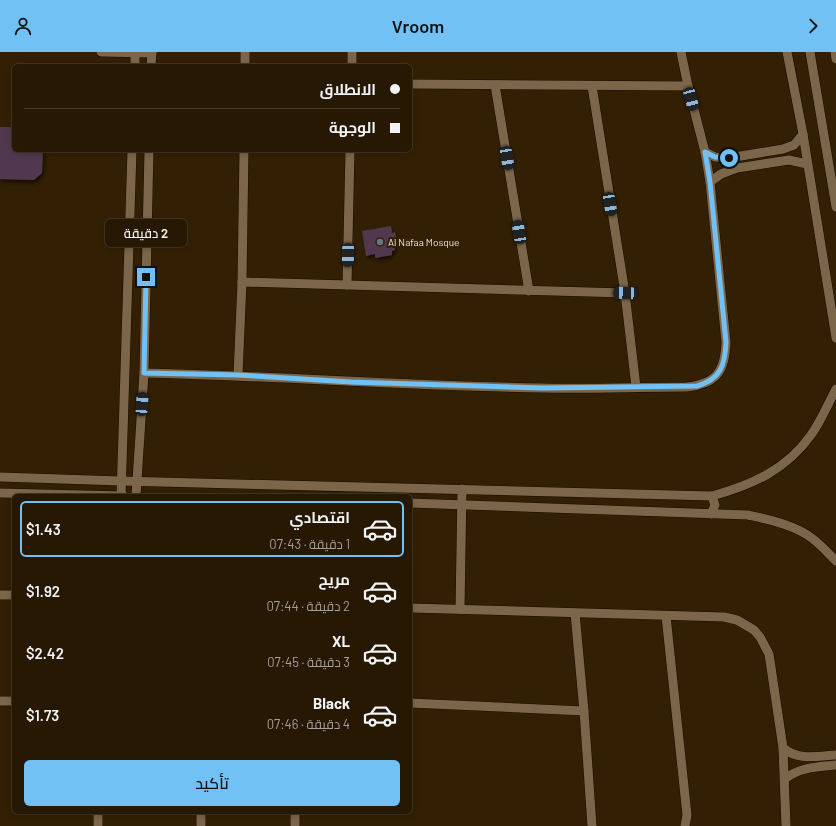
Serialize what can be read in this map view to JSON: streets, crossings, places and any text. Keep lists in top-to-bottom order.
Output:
{
  "places": ["Al Nafaa Mosque"],
  "page": {
    "header": "Vroom",
    "banner": ["الانطلاق", "الوجهة"],
    "bubble": "2 دقيقة",
    "list": [
      {
        "name": "اقتصادي",
        "note": "1 دقيقة · 07:43",
        "value": "$1.43"
      },
      {
        "name": "مريح",
        "note": "2 دقيقة · 07:44",
        "value": "$1.92"
      },
      {
        "name": "XL",
        "note": "3 دقيقة · 07:45",
        "value": "$2.42"
      },
      {
        "name": "Black",
        "note": "4 دقيقة · 07:46",
        "value": "$1.73"
      }
    ],
    "buttons": "تأكيد"
  }
}
